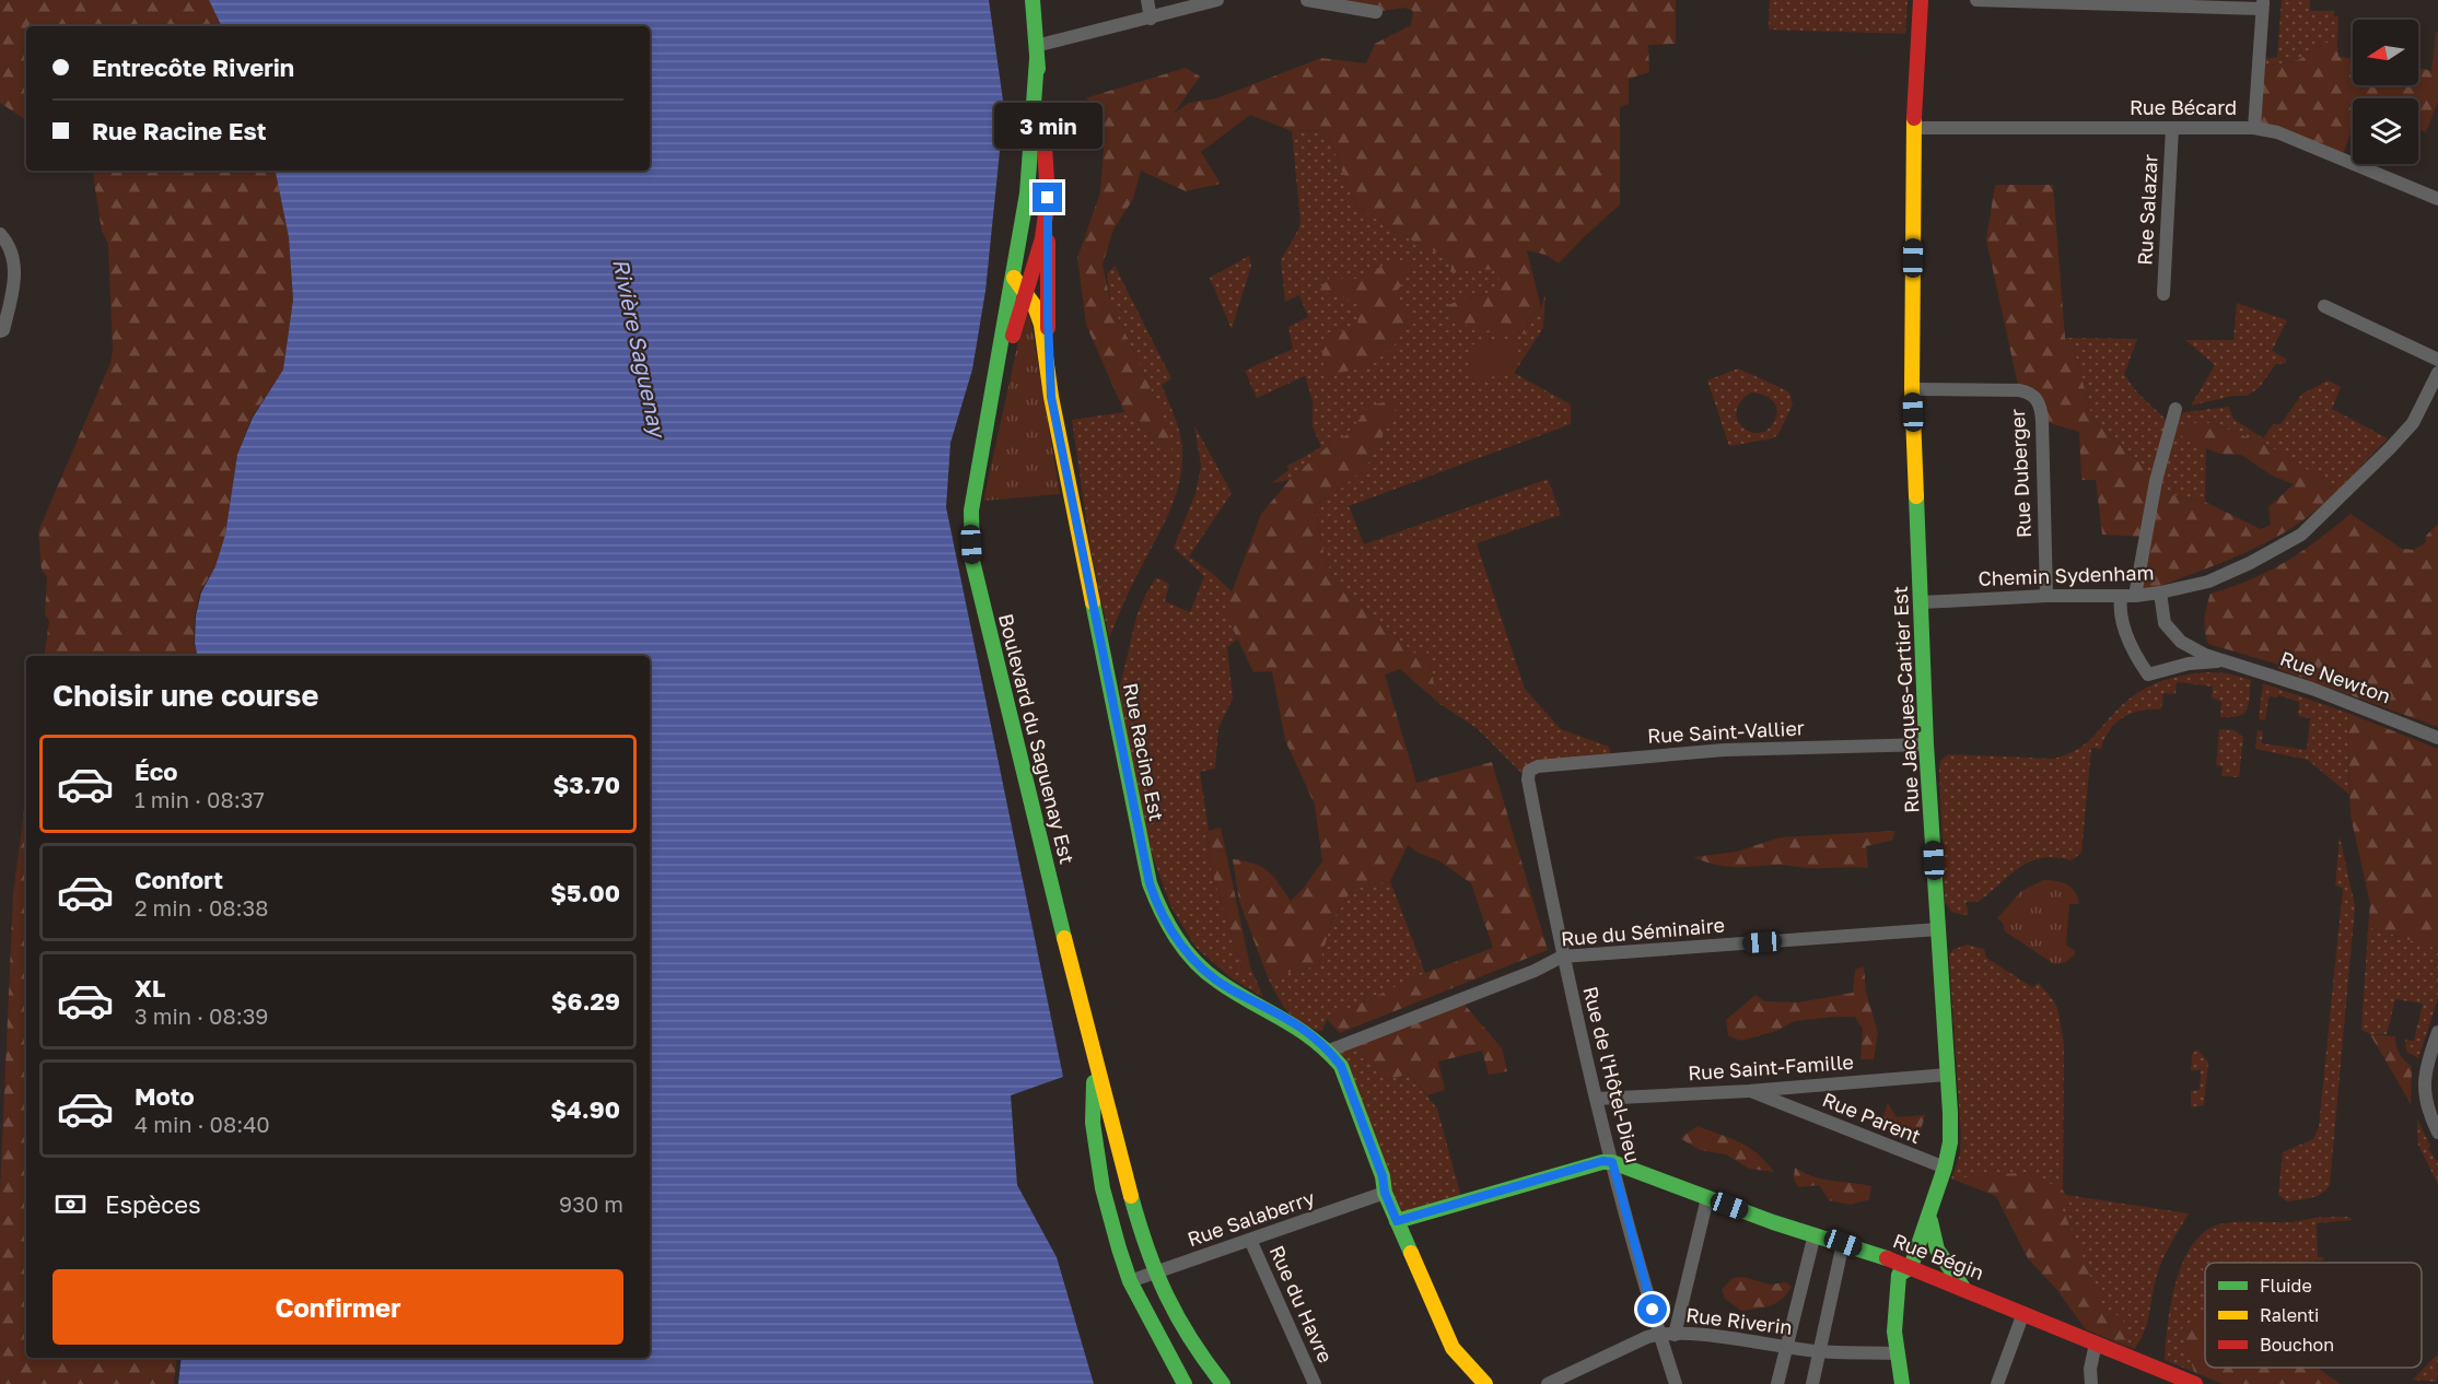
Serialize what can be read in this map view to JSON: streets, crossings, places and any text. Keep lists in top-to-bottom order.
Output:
{
  "streets": {
    "main road": [
      "Rue Jacques-Cartier Est",
      "Boulevard du Saguenay Est",
      "Rue Racine Est",
      "Rue Bégin"
    ],
    "street": [
      "Rue Bécard",
      "Rue Salazar",
      "Rue Duberger",
      "Chemin Sydenham",
      "Rue Newton",
      "Rue Saint-Vallier",
      "Rue du Séminaire",
      "Rue Saint-Famille",
      "Rue de l'Hôtel-Dieu",
      "Rue Parent",
      "Rue Salaberry",
      "Rue du Havre",
      "Rue Riverin"
    ]
  },
  "crossings": [
    ["Rue Bécard", "Rue Salazar"],
    ["Rue Bécard", "Rue Jacques-Cartier Est"],
    ["Rue Duberger", "Chemin Sydenham"],
    ["Rue Duberger", "Rue Jacques-Cartier Est"],
    ["Chemin Sydenham", "Rue Newton"],
    ["Chemin Sydenham", "Rue Jacques-Cartier Est"],
    ["Rue Jacques-Cartier Est", "Rue Saint-Vallier"],
    ["Rue Jacques-Cartier Est", "Rue du Séminaire"],
    ["Rue Jacques-Cartier Est", "Rue Saint-Famille"],
    ["Rue Jacques-Cartier Est", "Rue Parent"],
    ["Rue Jacques-Cartier Est", "Rue Bégin"],
    ["Rue Jacques-Cartier Est", "Rue Riverin"],
    ["Rue Saint-Vallier", "Rue de l'Hôtel-Dieu"],
    ["Boulevard du Saguenay Est", "Rue Racine Est"],
    ["Boulevard du Saguenay Est", "Rue Salaberry"],
    ["Rue Racine Est", "Rue du Séminaire"],
    ["Rue Racine Est", "Rue Salaberry"],
    ["Rue du Séminaire", "Rue de l'Hôtel-Dieu"],
    ["Rue Saint-Famille", "Rue de l'Hôtel-Dieu"],
    ["Rue Saint-Famille", "Rue Parent"],
    ["Rue de l'Hôtel-Dieu", "Rue Bégin"],
    ["Rue de l'Hôtel-Dieu", "Rue Riverin"],
    ["Rue Salaberry", "Rue du Havre"]
  ],
  "water": ["Rivière Saguenay"],
  "legend": ["Fluide", "Ralenti", "Bouchon"],
  "north": "left",
  "page": {
    "banner": ["Entrecôte Riverin", "Rue Racine Est"],
    "bubble": "3 min",
    "heading": "Choisir une course",
    "list": [
      {
        "name": "Éco",
        "note": "1 min · 08:37",
        "value": "$3.70"
      },
      {
        "name": "Confort",
        "note": "2 min · 08:38",
        "value": "$5.00"
      },
      {
        "name": "XL",
        "note": "3 min · 08:39",
        "value": "$6.29"
      },
      {
        "name": "Moto",
        "note": "4 min · 08:40",
        "value": "$4.90"
      }
    ],
    "pay": ["Espèces", "930 m"],
    "buttons": "Confirmer"
  }
}
